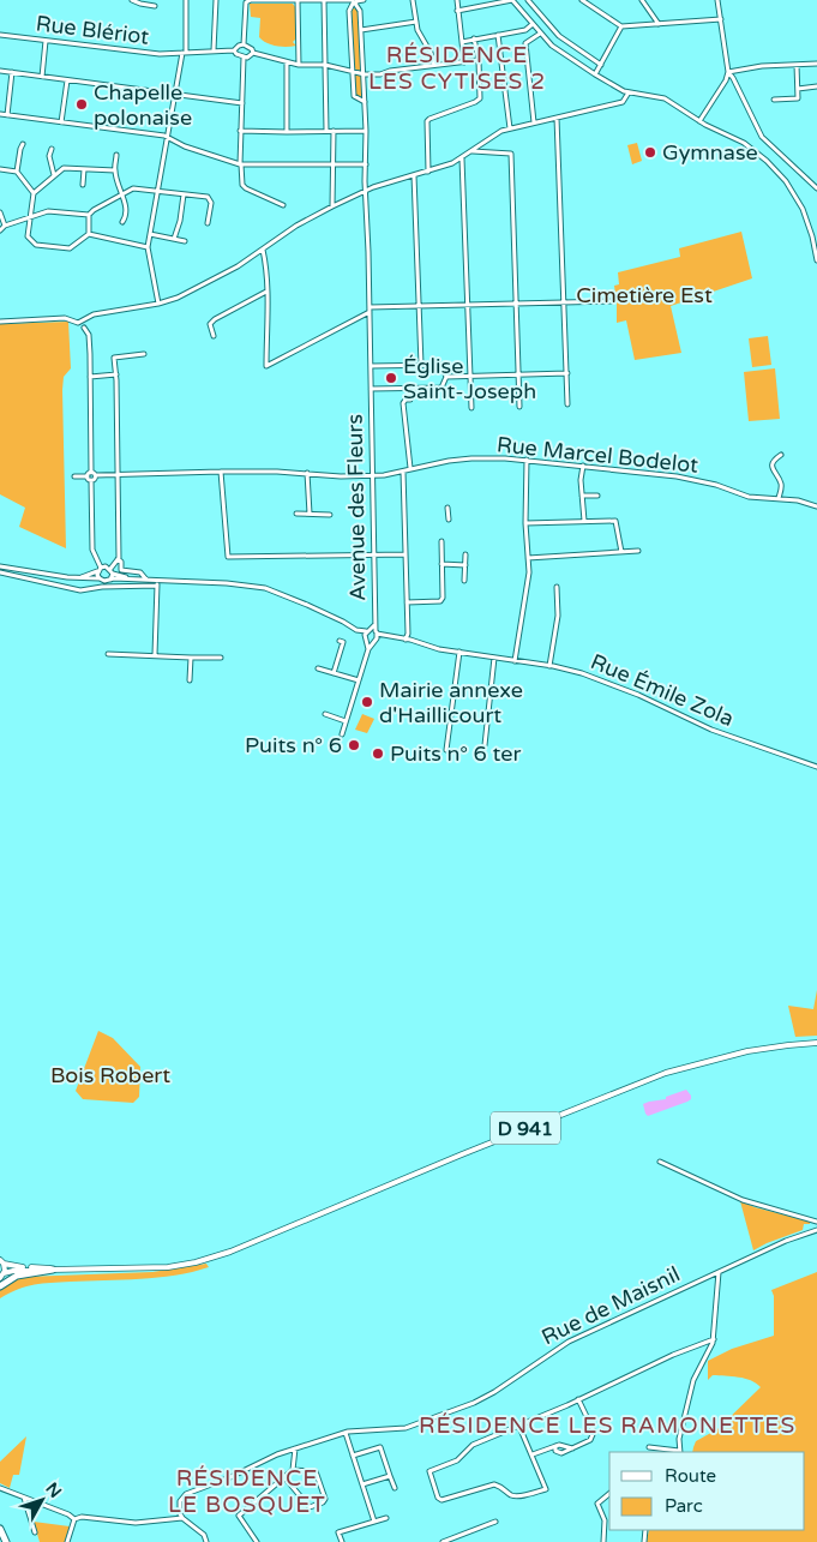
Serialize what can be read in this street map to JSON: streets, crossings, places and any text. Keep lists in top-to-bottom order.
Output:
{
  "streets": {
    "main road": ["D 941"],
    "street": [
      "Rue Blériot",
      "Rue Marcel Bodelot",
      "Avenue des Fleurs",
      "Rue Émile Zola",
      "Rue de Maisnil"
    ]
  },
  "crossings": [
    ["Rue Marcel Bodelot", "Avenue des Fleurs"],
    ["Avenue des Fleurs", "Rue Émile Zola"]
  ],
  "districts": ["RÉSIDENCE LES CYTISES 2", "RÉSIDENCE LES RAMONETTES", "RÉSIDENCE LE BOSQUET"],
  "parks": ["Cimetière Est", "Bois Robert"],
  "places": [
    "Chapelle polonaise",
    "Gymnase",
    "Église Saint-Joseph",
    "Mairie annexe d'Haillicourt",
    "Puits n° 6",
    "Puits n° 6 ter"
  ],
  "legend": ["Route", "Parc"],
  "north": "top right"
}
